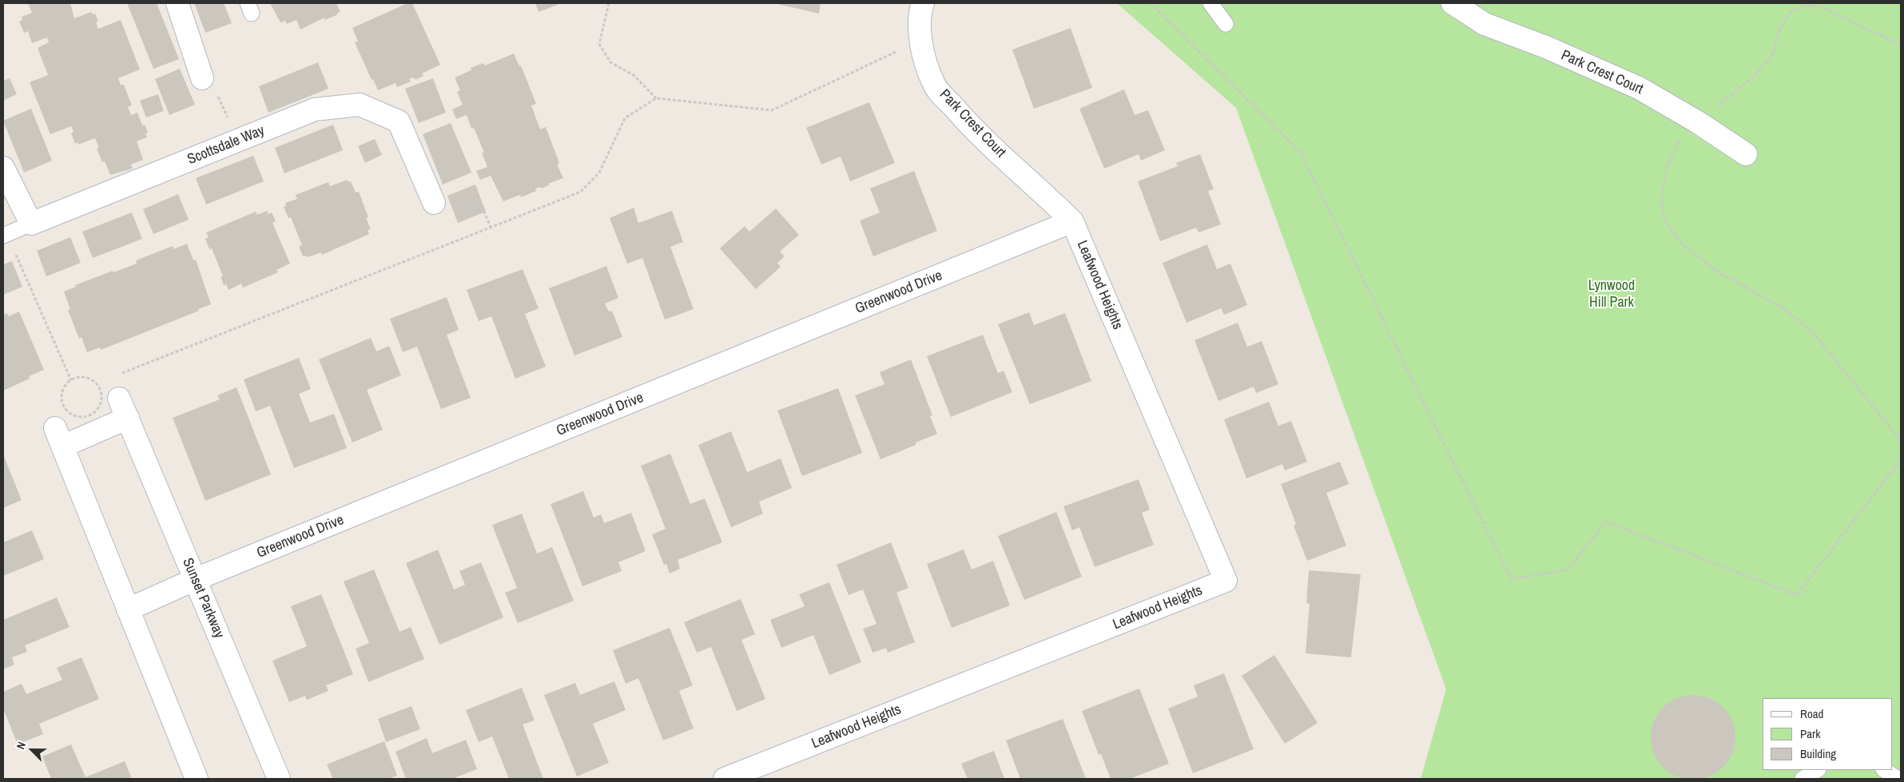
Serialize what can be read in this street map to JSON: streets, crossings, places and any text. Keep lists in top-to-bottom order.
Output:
{
  "streets": {
    "street": [
      "Park Crest Court",
      "Scottsdale Way",
      "Leafwood Heights",
      "Greenwood Drive",
      "Sunset Parkway"
    ]
  },
  "crossings": [
    ["Park Crest Court", "Leafwood Heights"],
    ["Park Crest Court", "Greenwood Drive"],
    ["Leafwood Heights", "Greenwood Drive"],
    ["Greenwood Drive", "Sunset Parkway"]
  ],
  "parks": ["Lynwood Hill Park"],
  "legend": ["Road", "Park", "Building"],
  "north": "top left"
}
